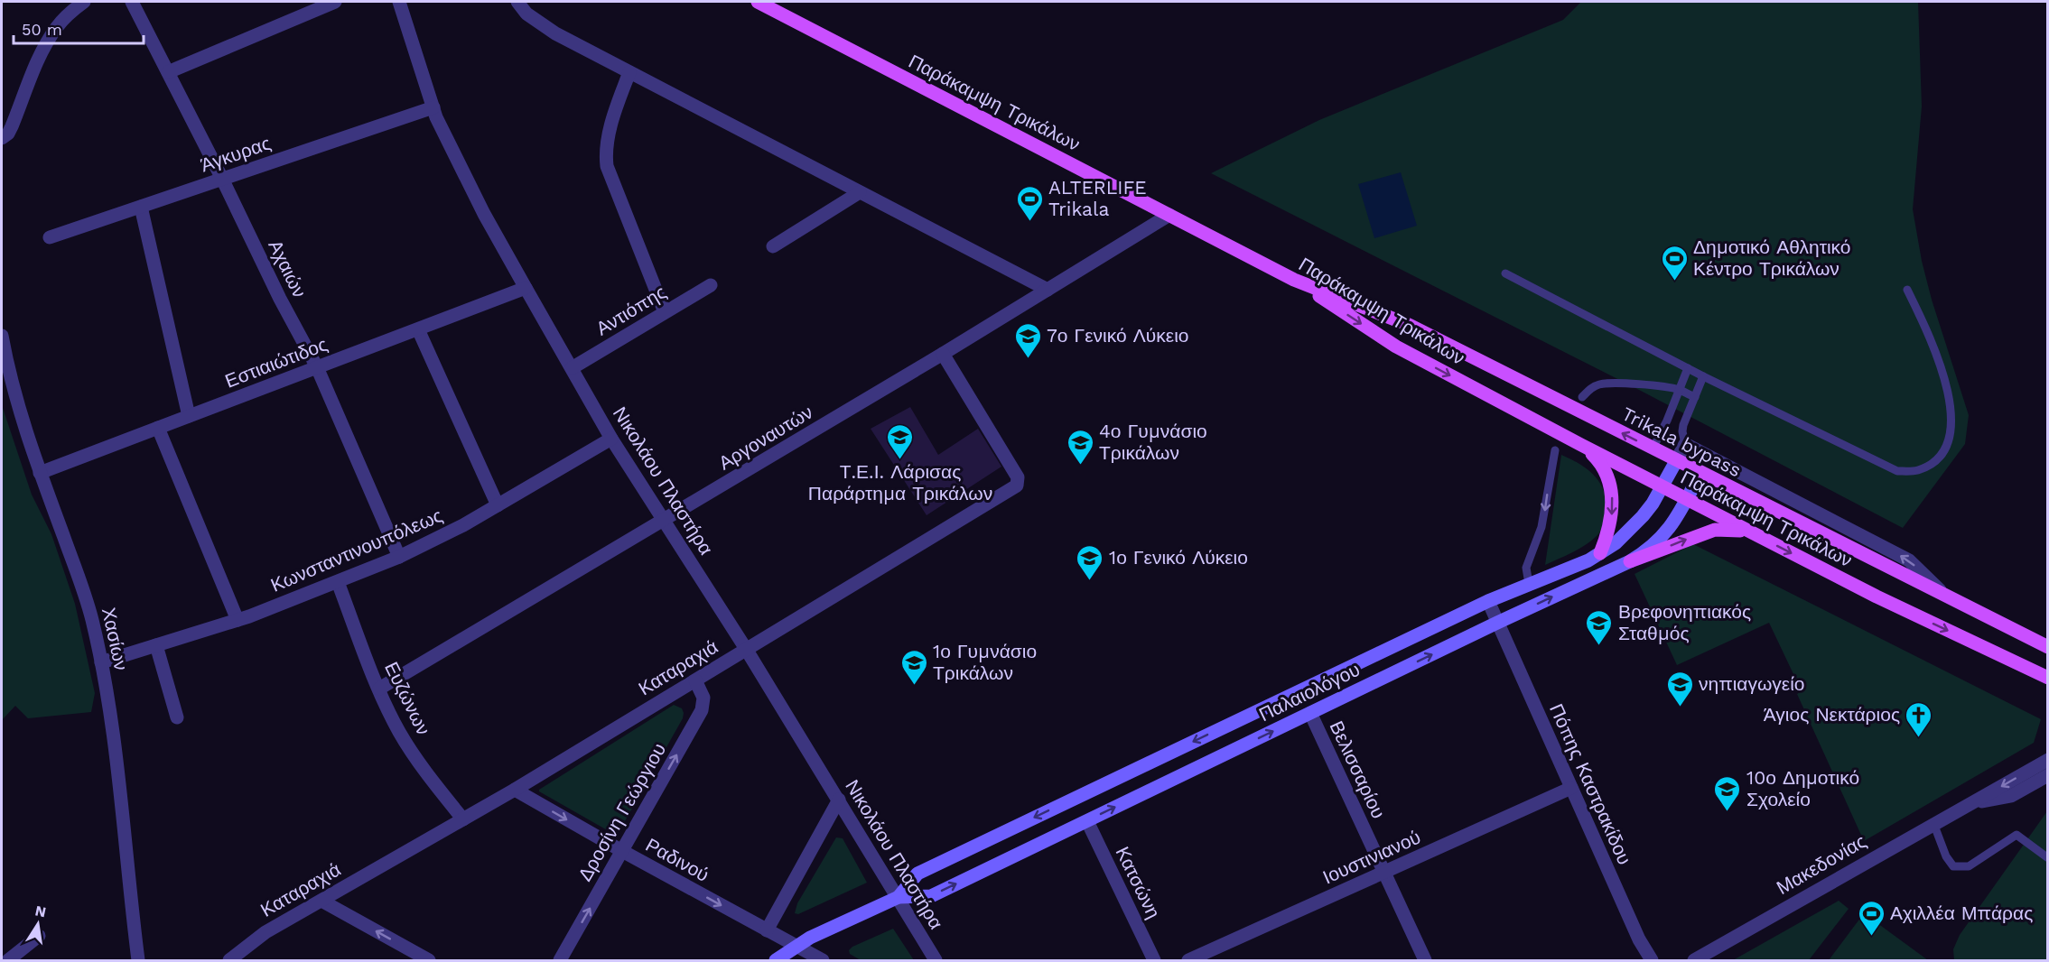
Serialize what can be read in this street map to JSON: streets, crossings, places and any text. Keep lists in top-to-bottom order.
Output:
{
  "streets": {
    "main road": ["Παράκαμψη Τρικάλων", "Trikala bypass", "Παλαιολόγου"],
    "street": [
      "Άγκυρας",
      "Αχαιών",
      "Αντιόπης",
      "Εστιαιώτιδος",
      "Αργοναυτών",
      "Νικολάου Πλαστήρα",
      "Κωνσταντινουπόλεως",
      "Χασίων",
      "Καταραχιά",
      "Ευζώνων",
      "Βελισσαρίου",
      "Πόπης Καστρακίδου",
      "Δροσίνη Γεώργιου",
      "Ιουστινιανού",
      "Ραδινού",
      "Μακεδονίας",
      "Κατσώνη"
    ]
  },
  "crossings": [
    ["Παράκαμψη Τρικάλων", "Αργοναυτών"],
    ["Παράκαμψη Τρικάλων", "Trikala bypass"],
    ["Παράκαμψη Τρικάλων", "Παλαιολόγου"],
    ["Άγκυρας", "Αχαιών"],
    ["Άγκυρας", "Νικολάου Πλαστήρα"],
    ["Αχαιών", "Εστιαιώτιδος"],
    ["Αχαιών", "Κωνσταντινουπόλεως"],
    ["Αντιόπης", "Νικολάου Πλαστήρα"],
    ["Εστιαιώτιδος", "Νικολάου Πλαστήρα"],
    ["Εστιαιώτιδος", "Χασίων"],
    ["Αργοναυτών", "Νικολάου Πλαστήρα"],
    ["Αργοναυτών", "Καταραχιά"],
    ["Αργοναυτών", "Ευζώνων"],
    ["Trikala bypass", "Παλαιολόγου"],
    ["Νικολάου Πλαστήρα", "Κωνσταντινουπόλεως"],
    ["Νικολάου Πλαστήρα", "Καταραχιά"],
    ["Νικολάου Πλαστήρα", "Παλαιολόγου"],
    ["Κωνσταντινουπόλεως", "Χασίων"],
    ["Κωνσταντινουπόλεως", "Ευζώνων"],
    ["Καταραχιά", "Ευζώνων"],
    ["Καταραχιά", "Δροσίνη Γεώργιου"],
    ["Καταραχιά", "Ραδινού"],
    ["Παλαιολόγου", "Βελισσαρίου"],
    ["Παλαιολόγου", "Πόπης Καστρακίδου"],
    ["Παλαιολόγου", "Ραδινού"],
    ["Παλαιολόγου", "Κατσώνη"],
    ["Βελισσαρίου", "Ιουστινιανού"],
    ["Πόπης Καστρακίδου", "Ιουστινιανού"],
    ["Δροσίνη Γεώργιου", "Ραδινού"]
  ],
  "one_way": [
    "Παράκαμψη Τρικάλων",
    "Trikala bypass",
    "Δροσίνη Γεώργιου",
    "Ραδινού"
  ],
  "places": {
    "sports": ["ALTERLIFE Trikala", "Δημοτικό Αθλητικό Κέντρο Τρικάλων", "Αχιλλέα Μπάρας"],
    "school or university": [
      "7ο Γενικό Λύκειο",
      "Τ.Ε.Ι. Λάρισας Παράρτημα Τρικάλων",
      "4ο Γυμνάσιο Τρικάλων",
      "1ο Γενικό Λύκειο",
      "Βρεφονηπιακός Σταθμός",
      "1ο Γυμνάσιο Τρικάλων",
      "νηπιαγωγείο",
      "10ο Δημοτικό Σχολείο"
    ],
    "church": ["Άγιος Νεκτάριος"]
  },
  "scale_bar": "50 m",
  "north": "top"
}
